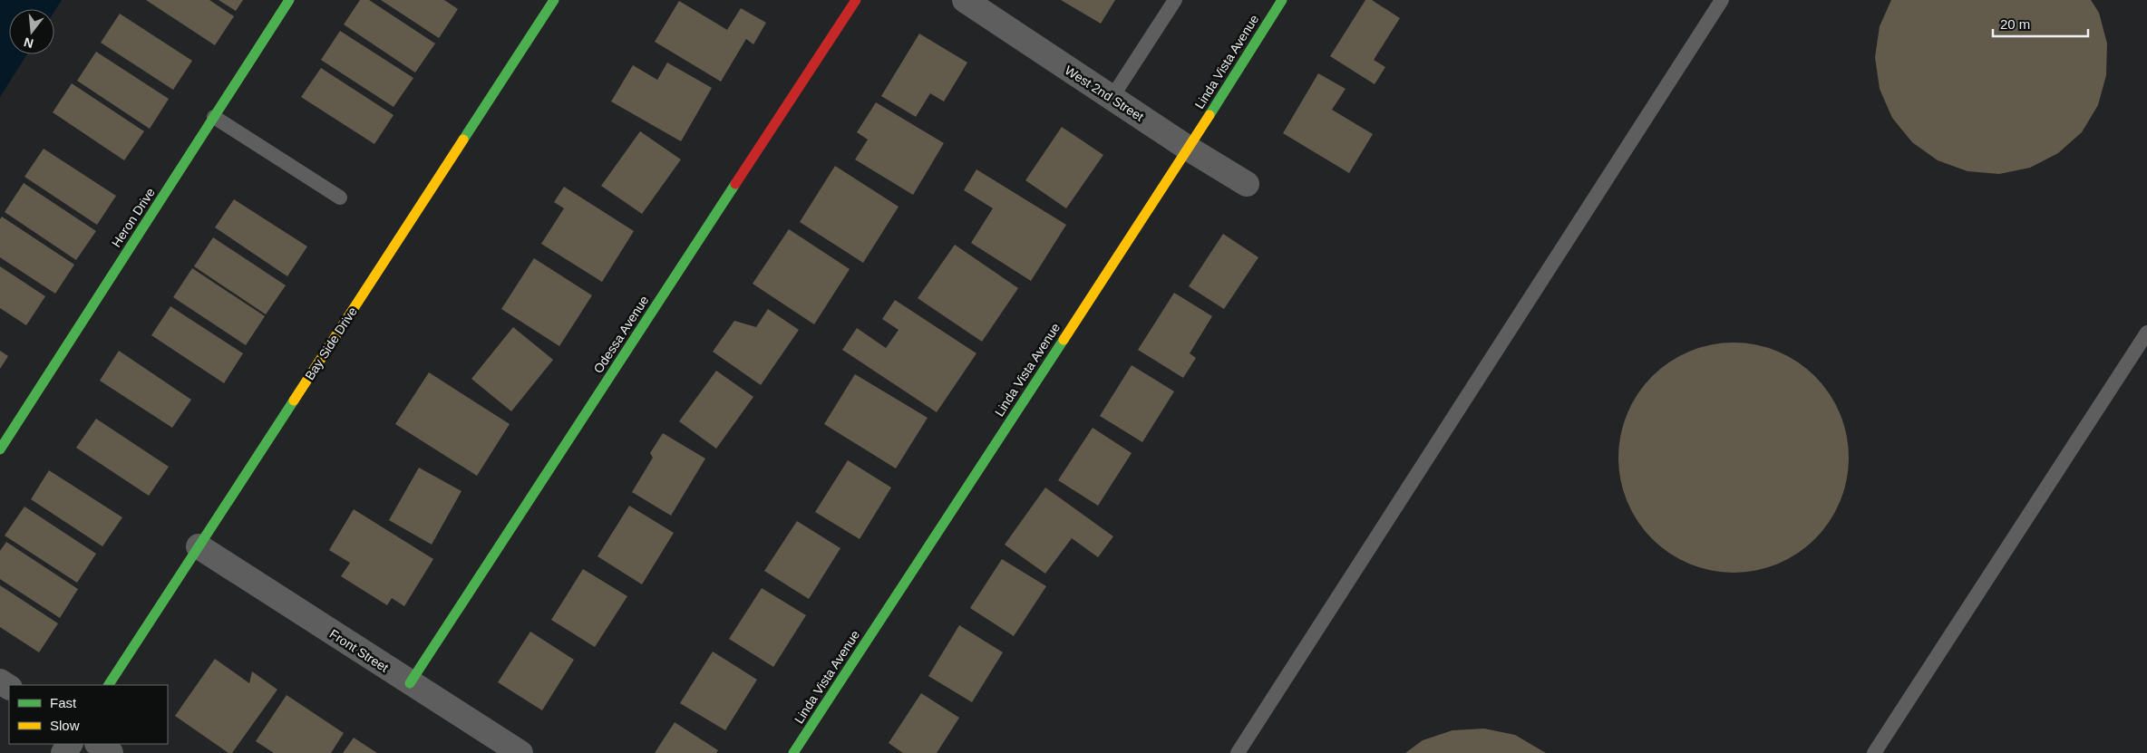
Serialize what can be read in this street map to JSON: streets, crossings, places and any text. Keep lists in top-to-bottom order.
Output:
{
  "streets": {
    "street": [
      "Linda Vista Avenue",
      "West 2nd Street",
      "Heron Drive",
      "Odessa Avenue",
      "Bay Side Drive",
      "Front Street"
    ]
  },
  "crossings": [
    ["Linda Vista Avenue", "West 2nd Street"],
    ["Odessa Avenue", "Front Street"],
    ["Bay Side Drive", "Front Street"]
  ],
  "legend": ["Fast", "Slow"],
  "scale_bar": "20 m",
  "north": "bottom"
}
